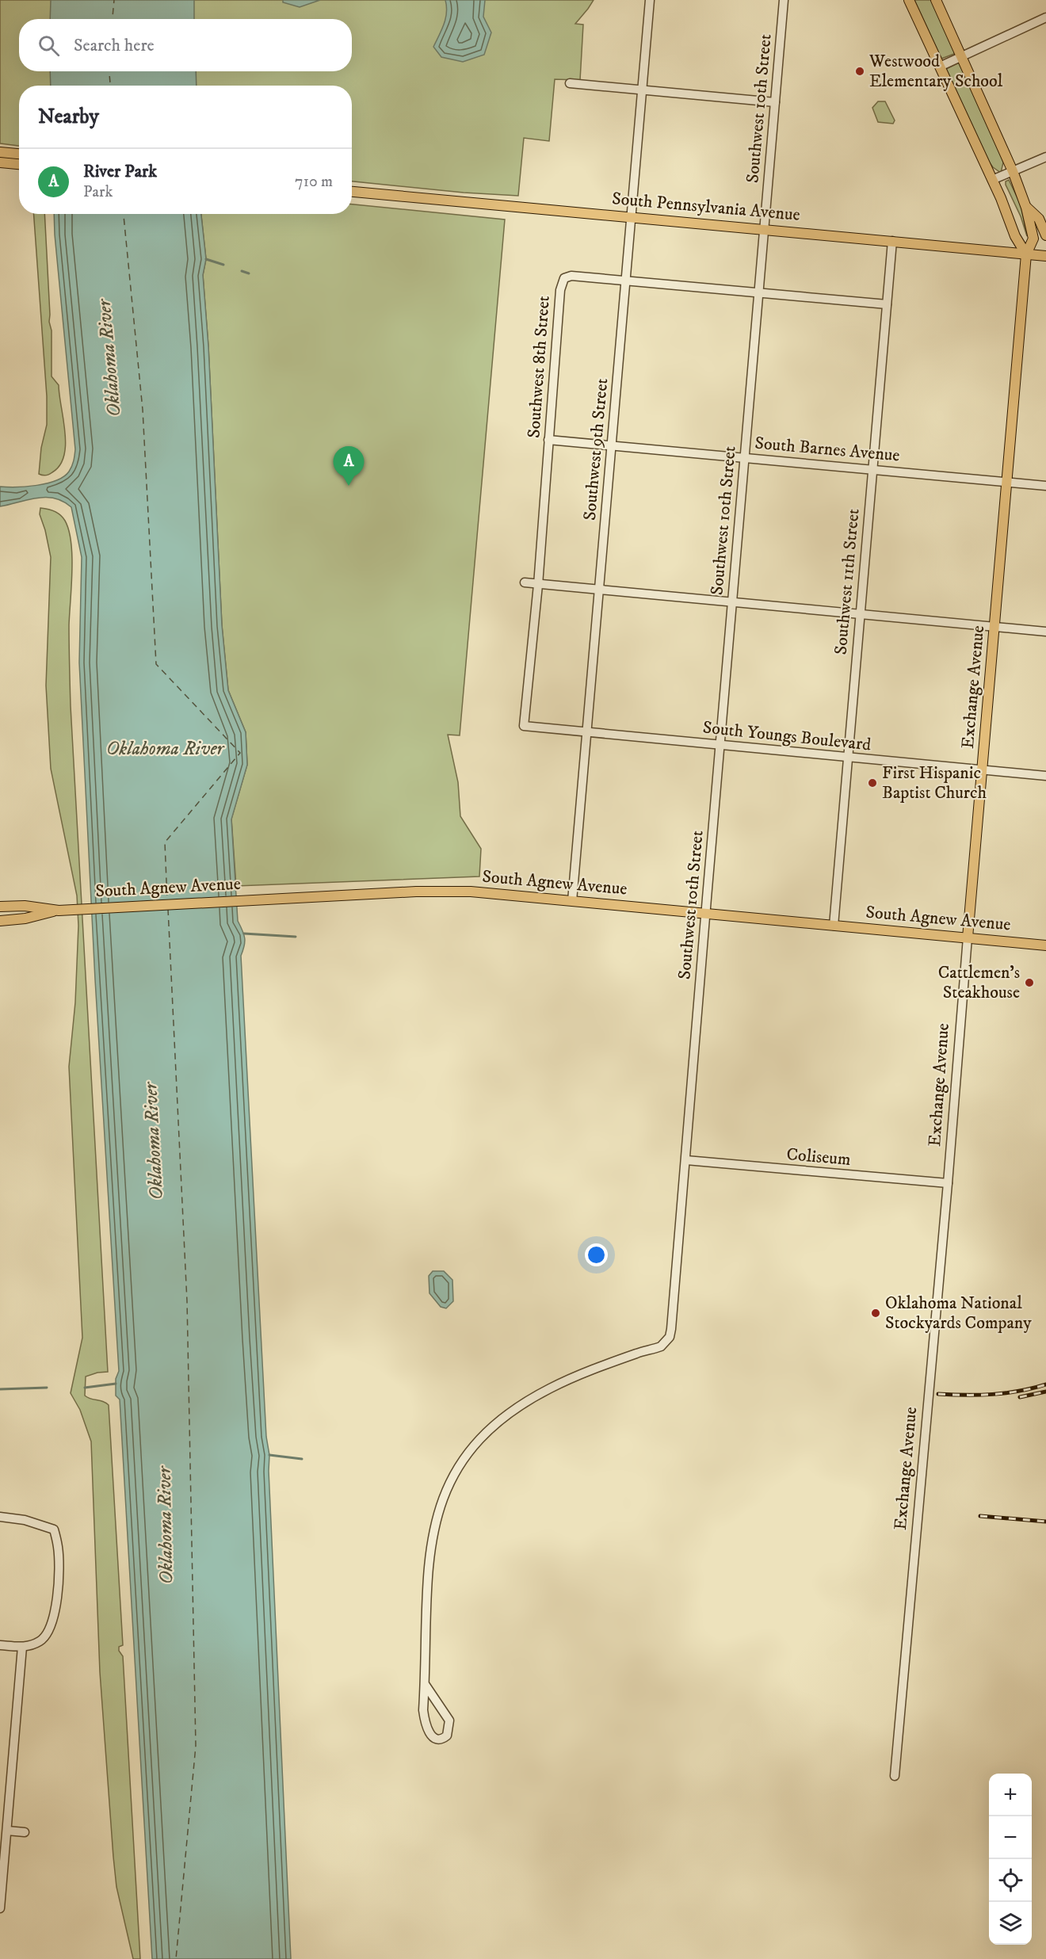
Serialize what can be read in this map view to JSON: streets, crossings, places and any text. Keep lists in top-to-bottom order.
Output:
{
  "streets": {
    "main road": ["South Pennsylvania Avenue", "Exchange Avenue", "South Agnew Avenue"],
    "street": [
      "Southwest 10th Street",
      "Southwest 8th Street",
      "Southwest 9th Street",
      "South Barnes Avenue",
      "Southwest 11th Street",
      "South Youngs Boulevard",
      "Coliseum"
    ]
  },
  "crossings": [
    ["Southwest 10th Street", "South Pennsylvania Avenue"],
    ["Southwest 10th Street", "Southwest 8th Street"],
    ["Southwest 10th Street", "South Barnes Avenue"],
    ["Southwest 10th Street", "South Youngs Boulevard"],
    ["Southwest 10th Street", "South Agnew Avenue"],
    ["Southwest 10th Street", "Coliseum"],
    ["South Pennsylvania Avenue", "Southwest 9th Street"],
    ["South Pennsylvania Avenue", "Southwest 11th Street"],
    ["South Pennsylvania Avenue", "Exchange Avenue"],
    ["Southwest 8th Street", "Southwest 9th Street"],
    ["Southwest 8th Street", "South Barnes Avenue"],
    ["Southwest 8th Street", "Southwest 11th Street"],
    ["Southwest 8th Street", "South Youngs Boulevard"],
    ["Southwest 9th Street", "South Barnes Avenue"],
    ["Southwest 9th Street", "South Youngs Boulevard"],
    ["Southwest 9th Street", "South Agnew Avenue"],
    ["South Barnes Avenue", "Southwest 11th Street"],
    ["South Barnes Avenue", "Exchange Avenue"],
    ["Southwest 11th Street", "South Youngs Boulevard"],
    ["Southwest 11th Street", "South Agnew Avenue"],
    ["Exchange Avenue", "South Youngs Boulevard"],
    ["Exchange Avenue", "South Agnew Avenue"],
    ["Exchange Avenue", "Coliseum"]
  ],
  "water": ["Oklahoma River"],
  "places": [
    "Westwood Elementary School",
    "First Hispanic Baptist Church",
    "Cattlemen's Steakhouse",
    "Oklahoma National Stockyards Company"
  ],
  "page": {
    "search": "Search here",
    "heading": "Nearby",
    "list": [
      {
        "mark": "A",
        "name": "River Park",
        "note": "Park",
        "value": "710 m"
      }
    ],
    "pins": "A",
    "map_buttons": ["+", "−"]
  }
}
